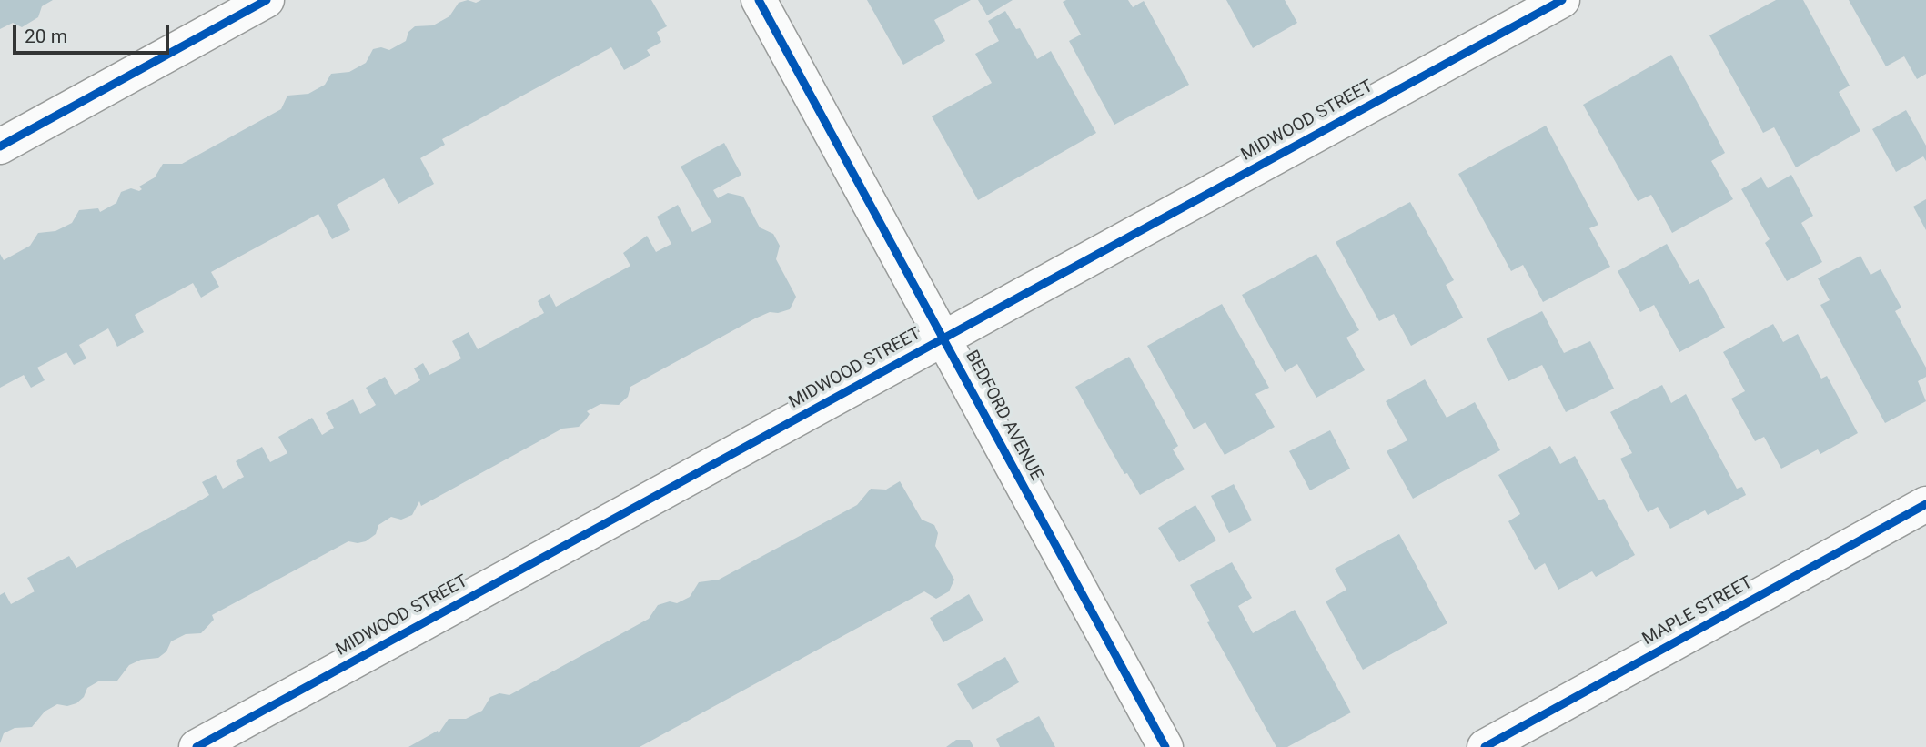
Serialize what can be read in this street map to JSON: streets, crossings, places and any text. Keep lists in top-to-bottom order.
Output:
{
  "streets": {
    "street": ["MIDWOOD STREET", "BEDFORD AVENUE", "MAPLE STREET"]
  },
  "crossings": [
    ["MIDWOOD STREET", "BEDFORD AVENUE"]
  ],
  "scale_bar": "20 m"
}
